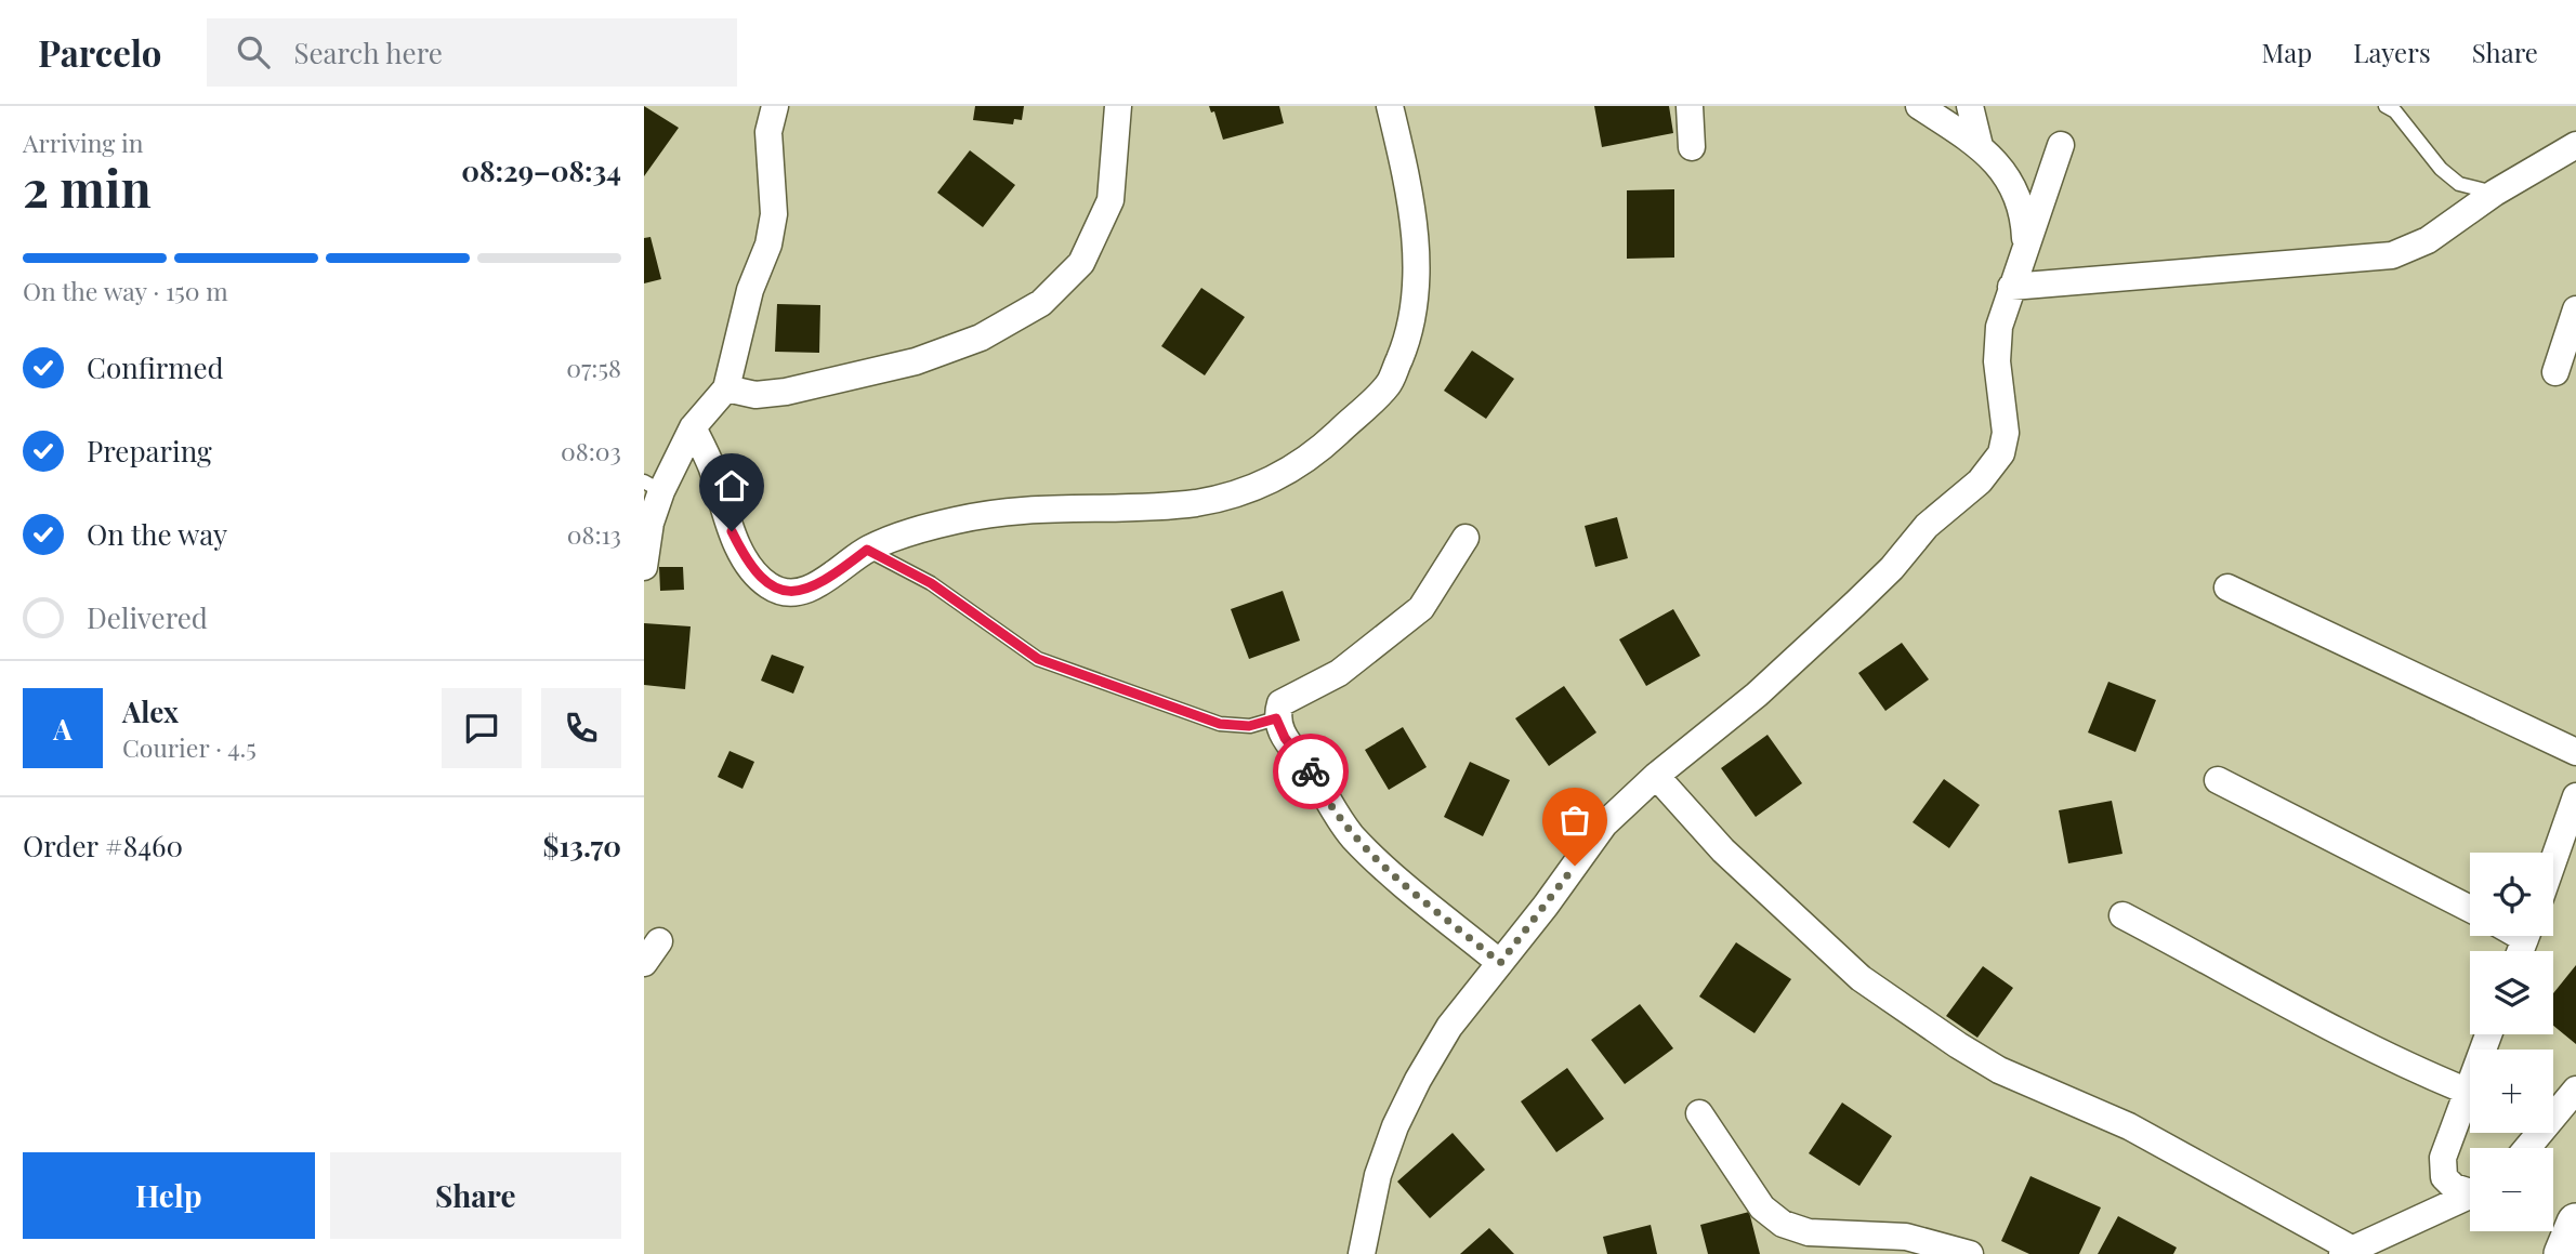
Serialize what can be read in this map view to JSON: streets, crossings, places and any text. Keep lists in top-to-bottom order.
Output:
{
  "page": {
    "header": "Parcelo",
    "search": "Search here",
    "nav": ["Map", "Layers", "Share"],
    "heading": ["2 min", "Arriving in", "08:29–08:34"],
    "panel": [
      "Alex",
      "Courier · 4.5",
      "Order #8460",
      "$13.70"
    ],
    "bar": "On the way · 150 m",
    "list": [
      ["Confirmed", "07:58"],
      ["Preparing", "08:03"],
      ["On the way", "08:13"],
      "Delivered"
    ],
    "round": "A",
    "map_buttons": ["+", "−"],
    "buttons": ["Help", "Share"]
  }
}
